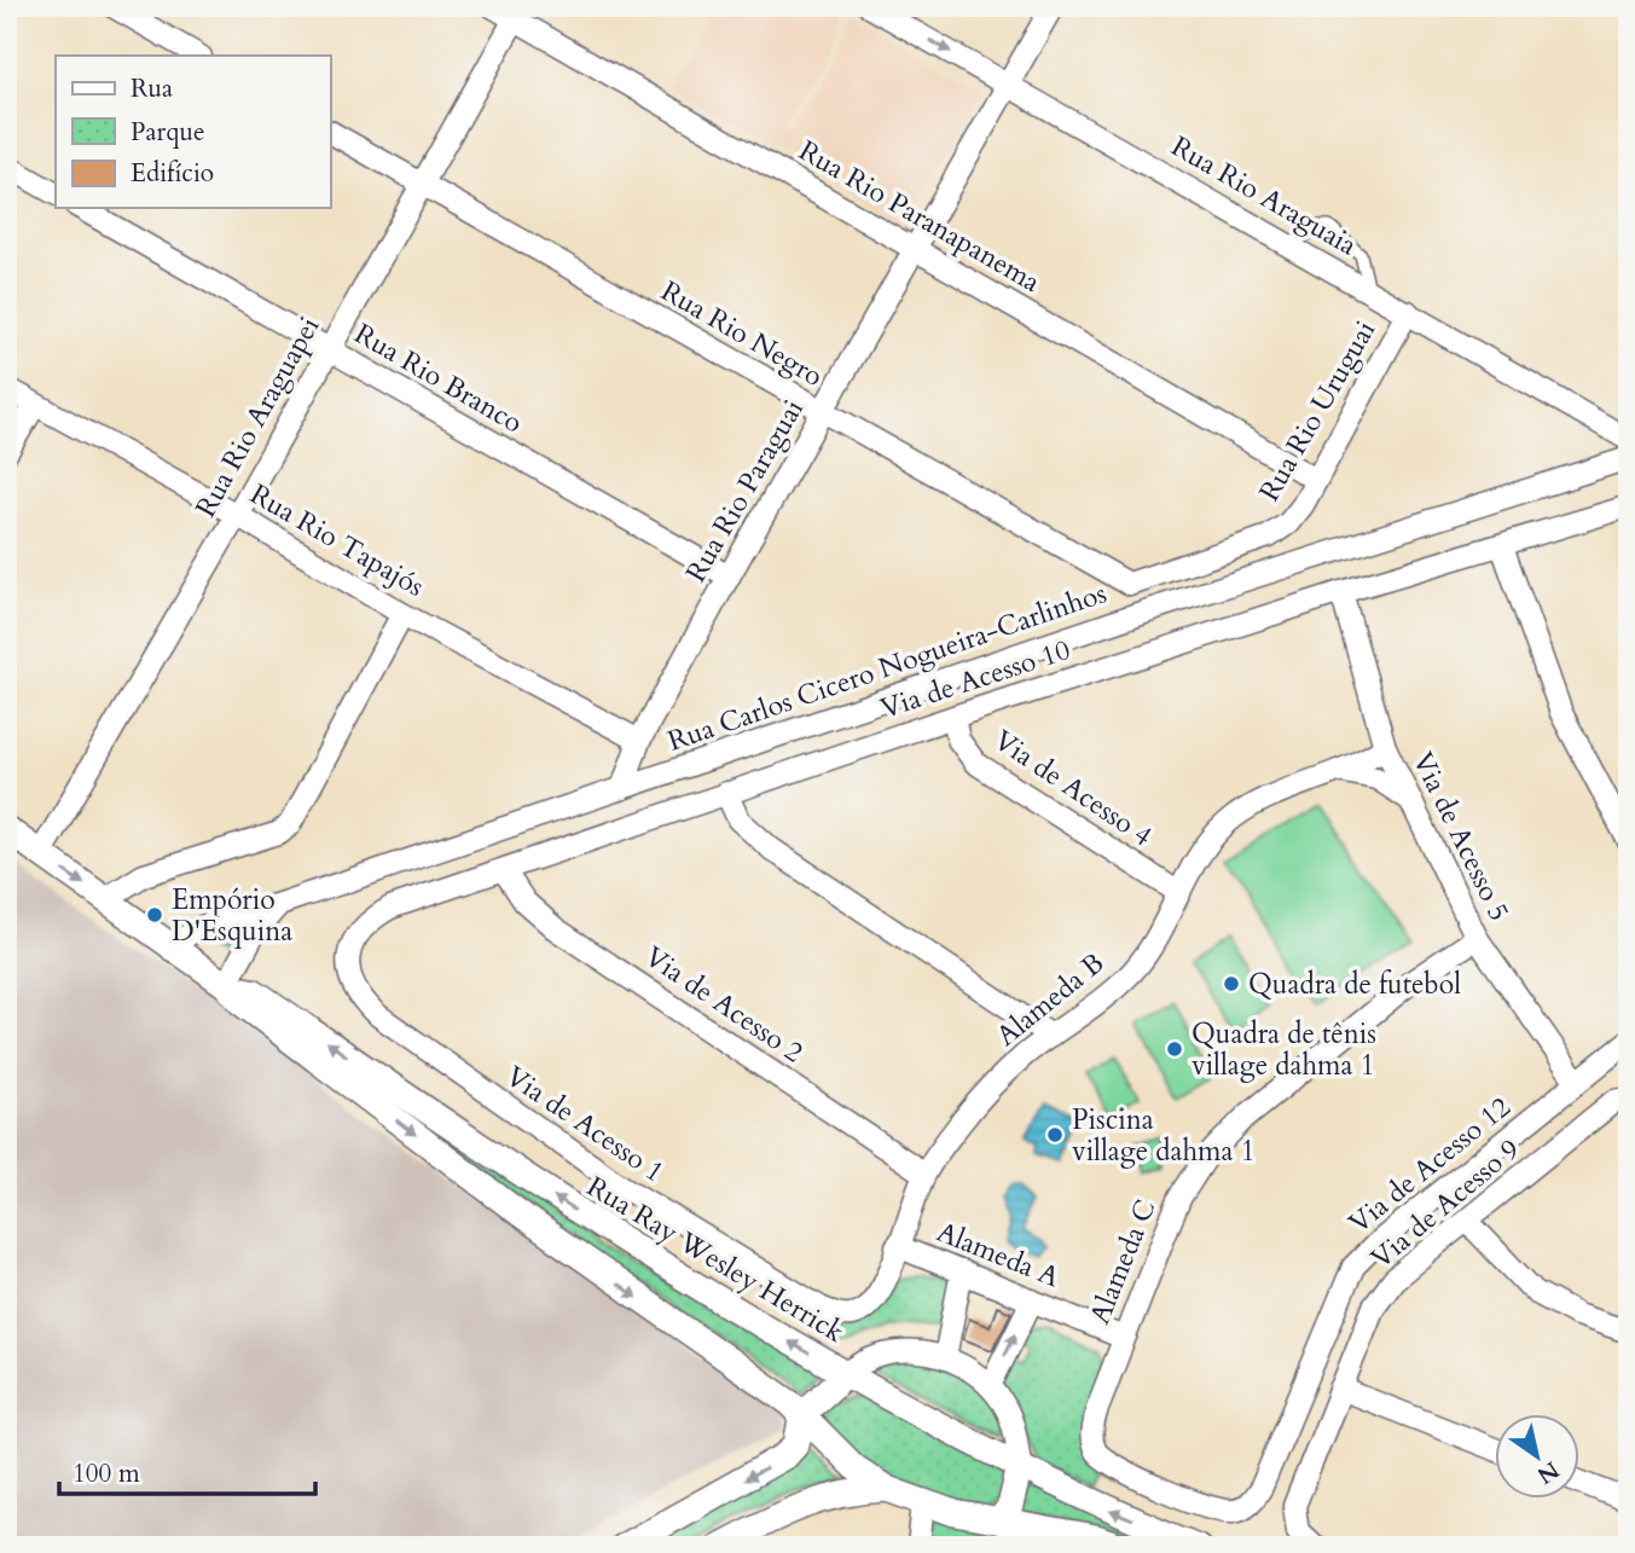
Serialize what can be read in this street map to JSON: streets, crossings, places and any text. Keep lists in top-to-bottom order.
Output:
{
  "streets": {
    "street": [
      "Rua Rio Araguaia",
      "Rua Rio Paranapanema",
      "Rua Rio Negro",
      "Rua Rio Branco",
      "Rua Rio Uruguai",
      "Rua Rio Araguapei",
      "Rua Rio Paraguai",
      "Rua Rio Tapajós",
      "Rua Carlos Cicero Nogueira-Carlinhos",
      "Via de Acesso 10",
      "Via de Acesso 4",
      "Via de Acesso 5",
      "Alameda B",
      "Via de Acesso 2",
      "Via de Acesso 1",
      "Via de Acesso 12",
      "Via de Acesso 9",
      "Alameda A",
      "Rua Ray Wesley Herrick",
      "Alameda C"
    ]
  },
  "crossings": [
    ["Rua Rio Araguaia", "Rua Rio Uruguai"],
    ["Rua Rio Araguaia", "Rua Rio Paraguai"],
    ["Rua Rio Paranapanema", "Rua Rio Uruguai"],
    ["Rua Rio Paranapanema", "Rua Rio Araguapei"],
    ["Rua Rio Paranapanema", "Rua Rio Paraguai"],
    ["Rua Rio Negro", "Rua Rio Uruguai"],
    ["Rua Rio Negro", "Rua Rio Araguapei"],
    ["Rua Rio Negro", "Rua Rio Paraguai"],
    ["Rua Rio Branco", "Rua Rio Araguapei"],
    ["Rua Rio Branco", "Rua Rio Paraguai"],
    ["Rua Rio Araguapei", "Rua Rio Tapajós"],
    ["Rua Rio Araguapei", "Rua Ray Wesley Herrick"],
    ["Rua Rio Paraguai", "Rua Rio Tapajós"],
    ["Rua Rio Paraguai", "Rua Carlos Cicero Nogueira-Carlinhos"],
    ["Rua Carlos Cicero Nogueira-Carlinhos", "Rua Ray Wesley Herrick"],
    ["Via de Acesso 10", "Via de Acesso 4"],
    ["Via de Acesso 10", "Via de Acesso 5"],
    ["Via de Acesso 10", "Via de Acesso 2"],
    ["Via de Acesso 10", "Via de Acesso 1"],
    ["Via de Acesso 4", "Alameda B"],
    ["Via de Acesso 5", "Alameda B"],
    ["Via de Acesso 5", "Via de Acesso 12"],
    ["Via de Acesso 5", "Alameda C"],
    ["Alameda B", "Via de Acesso 2"],
    ["Alameda B", "Via de Acesso 1"],
    ["Alameda B", "Alameda A"],
    ["Via de Acesso 12", "Alameda C"],
    ["Alameda A", "Alameda C"]
  ],
  "places": [
    "Empório D'Esquina",
    "Quadra de futebol",
    "Quadra de tênis village dahma 1",
    "Piscina village dahma 1"
  ],
  "legend": ["Rua", "Parque", "Edifício"],
  "scale_bar": "100 m",
  "north": "bottom right"
}
